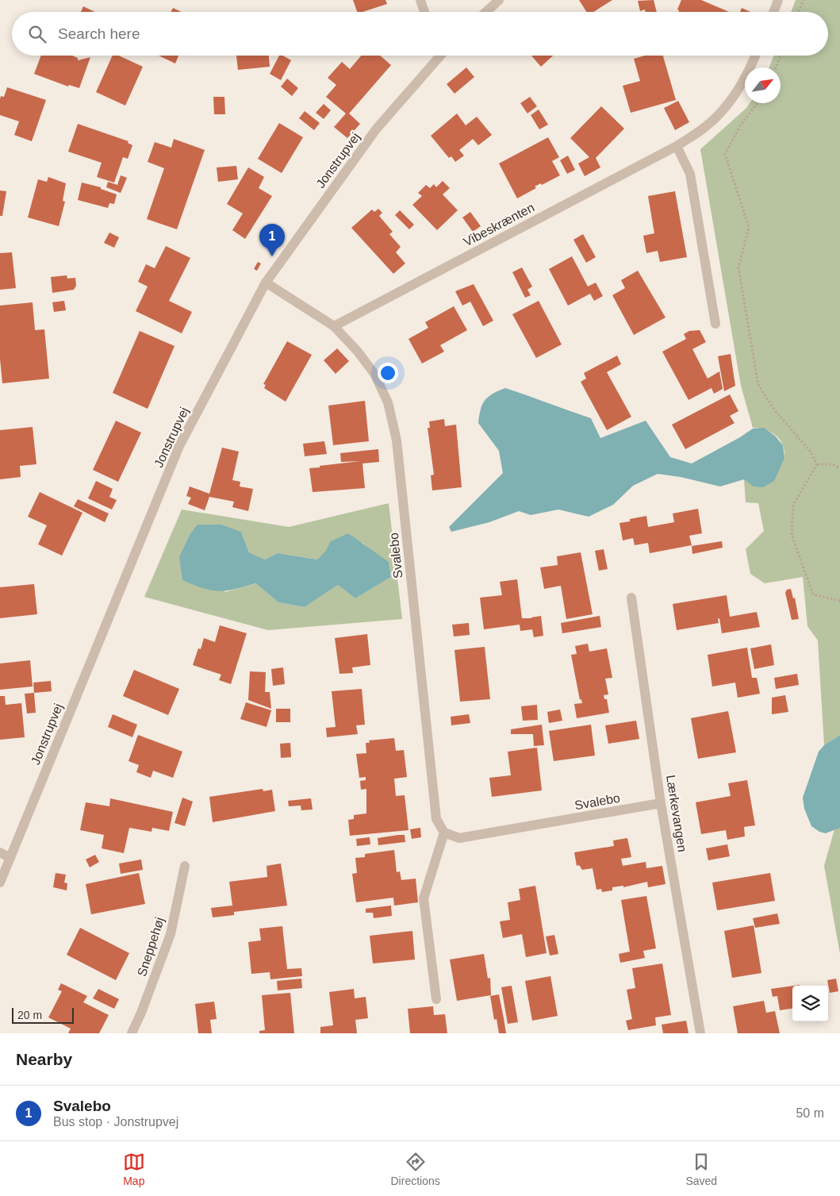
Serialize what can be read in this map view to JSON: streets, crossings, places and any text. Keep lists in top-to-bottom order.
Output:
{
  "streets": {
    "street": [
      "Jonstrupvej",
      "Vibeskrænten",
      "Svalebo",
      "Lærkevangen",
      "Sneppehøj"
    ]
  },
  "crossings": [
    ["Jonstrupvej", "Svalebo"],
    ["Vibeskrænten", "Svalebo"],
    ["Svalebo", "Lærkevangen"]
  ],
  "scale_bar": "20 m",
  "north": "top right",
  "page": {
    "search": "Search here",
    "pins": "1",
    "scale": "20 m",
    "heading": "Nearby",
    "list": [
      {
        "mark": "1",
        "name": "Svalebo",
        "note": "Bus stop · Jonstrupvej",
        "value": "50 m"
      }
    ],
    "nav": ["Map", "Directions", "Saved"]
  }
}
